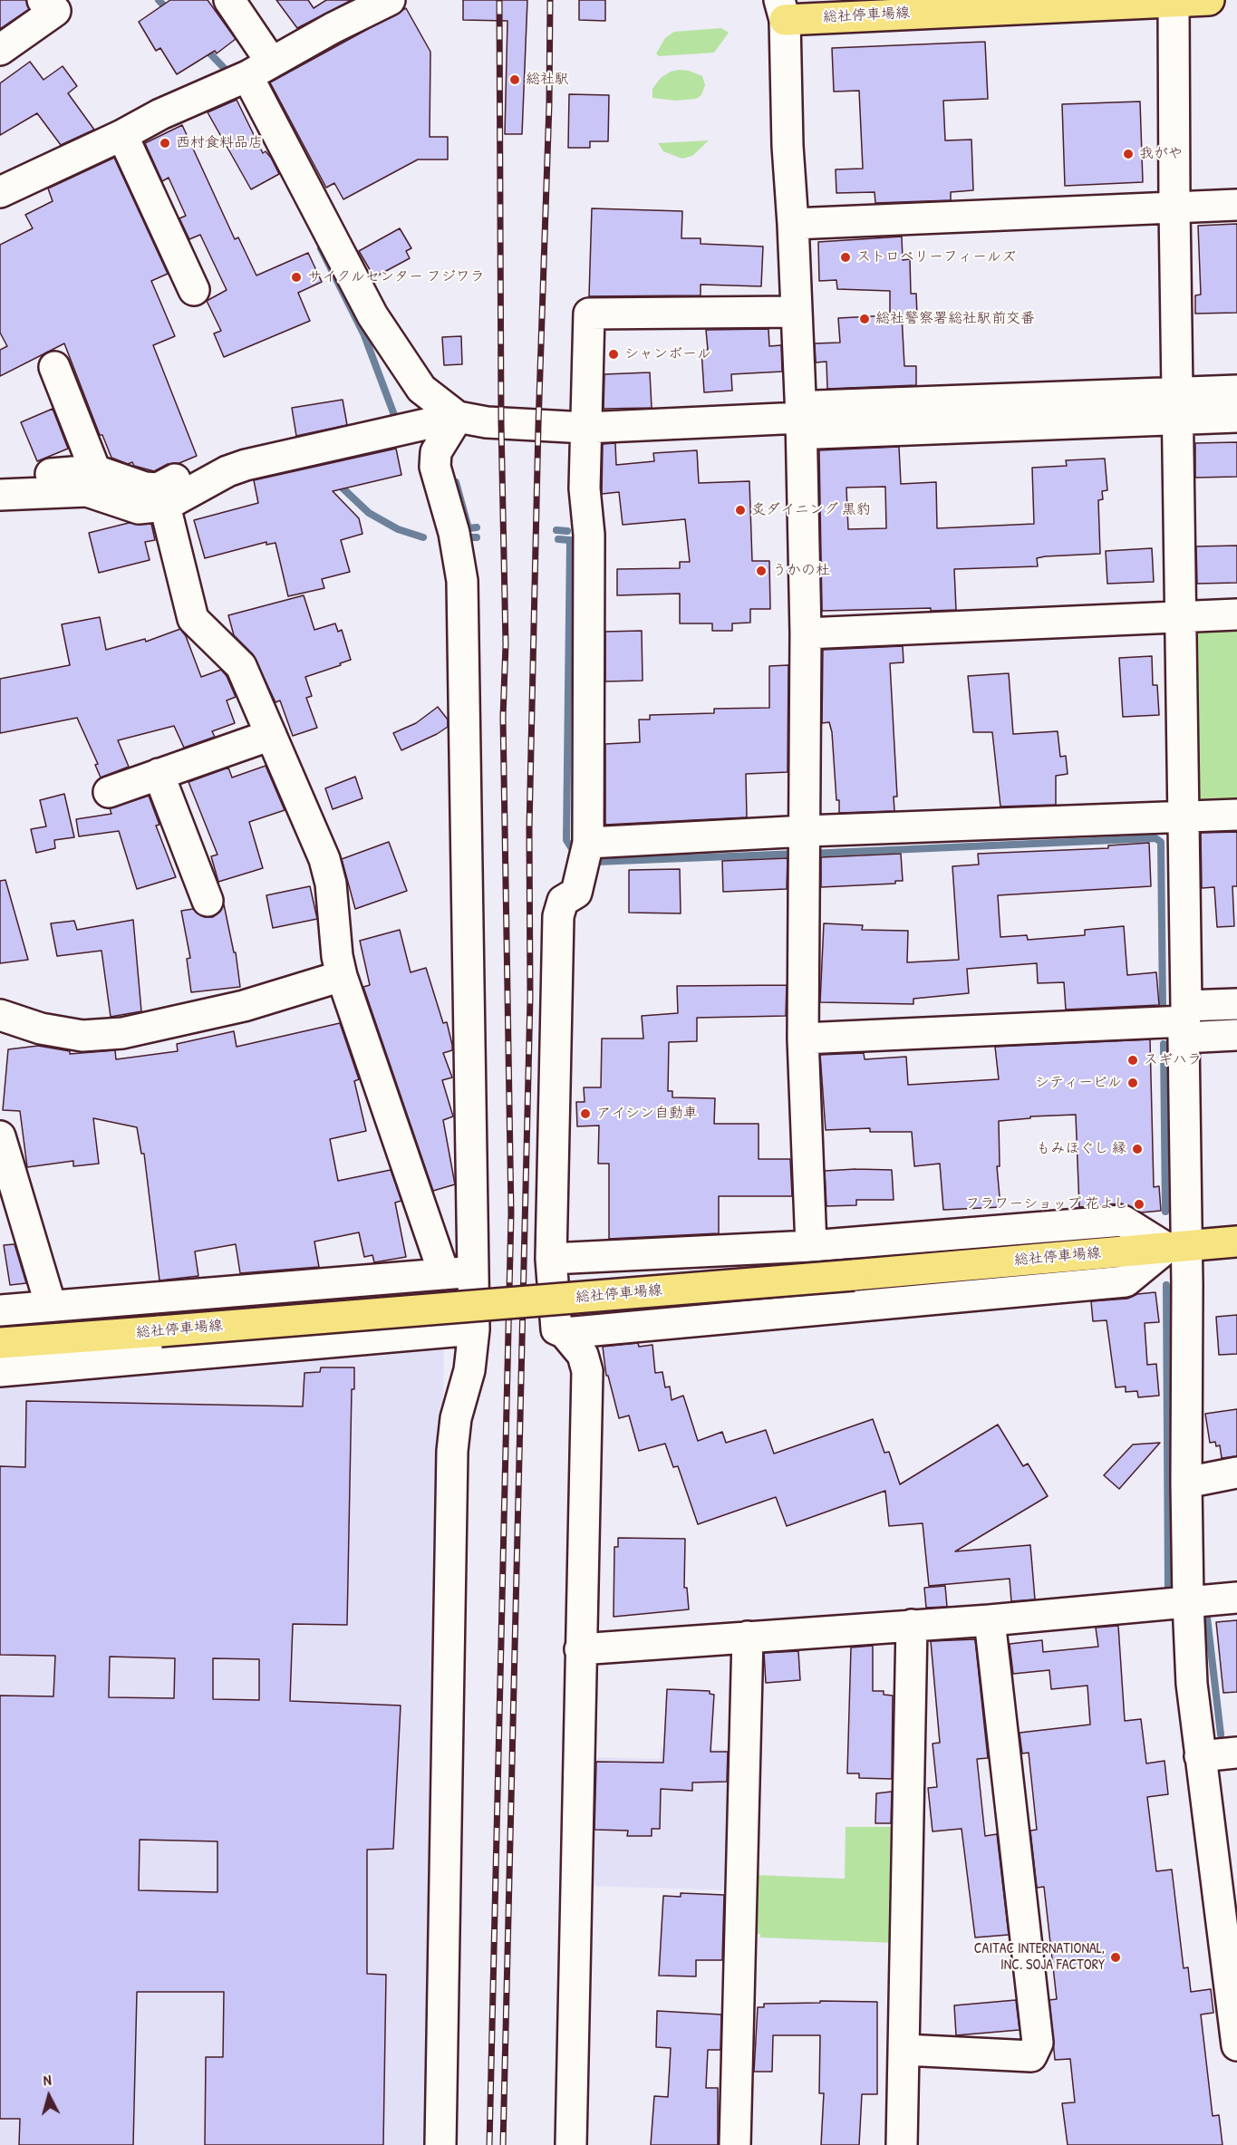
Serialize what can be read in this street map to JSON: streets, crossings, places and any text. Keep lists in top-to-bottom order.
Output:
{
  "streets": {
    "main road": ["総社停車場線"]
  },
  "places": [
    "総社駅",
    "西村食料品店",
    "我がや",
    "ストロベリーフィールズ",
    "サイクルセンター フジワラ",
    "総社警察署総社駅前交番",
    "シャンボール",
    "炙ダイニング 黒豹",
    "うかの杜",
    "スギハラ",
    "シティービル",
    "アイシン自動車",
    "もみほぐし 縁",
    "フラワーショップ 花よし",
    "CAITAC INTERNATIONAL, INC. SOJA FACTORY"
  ],
  "north": "top"
}
